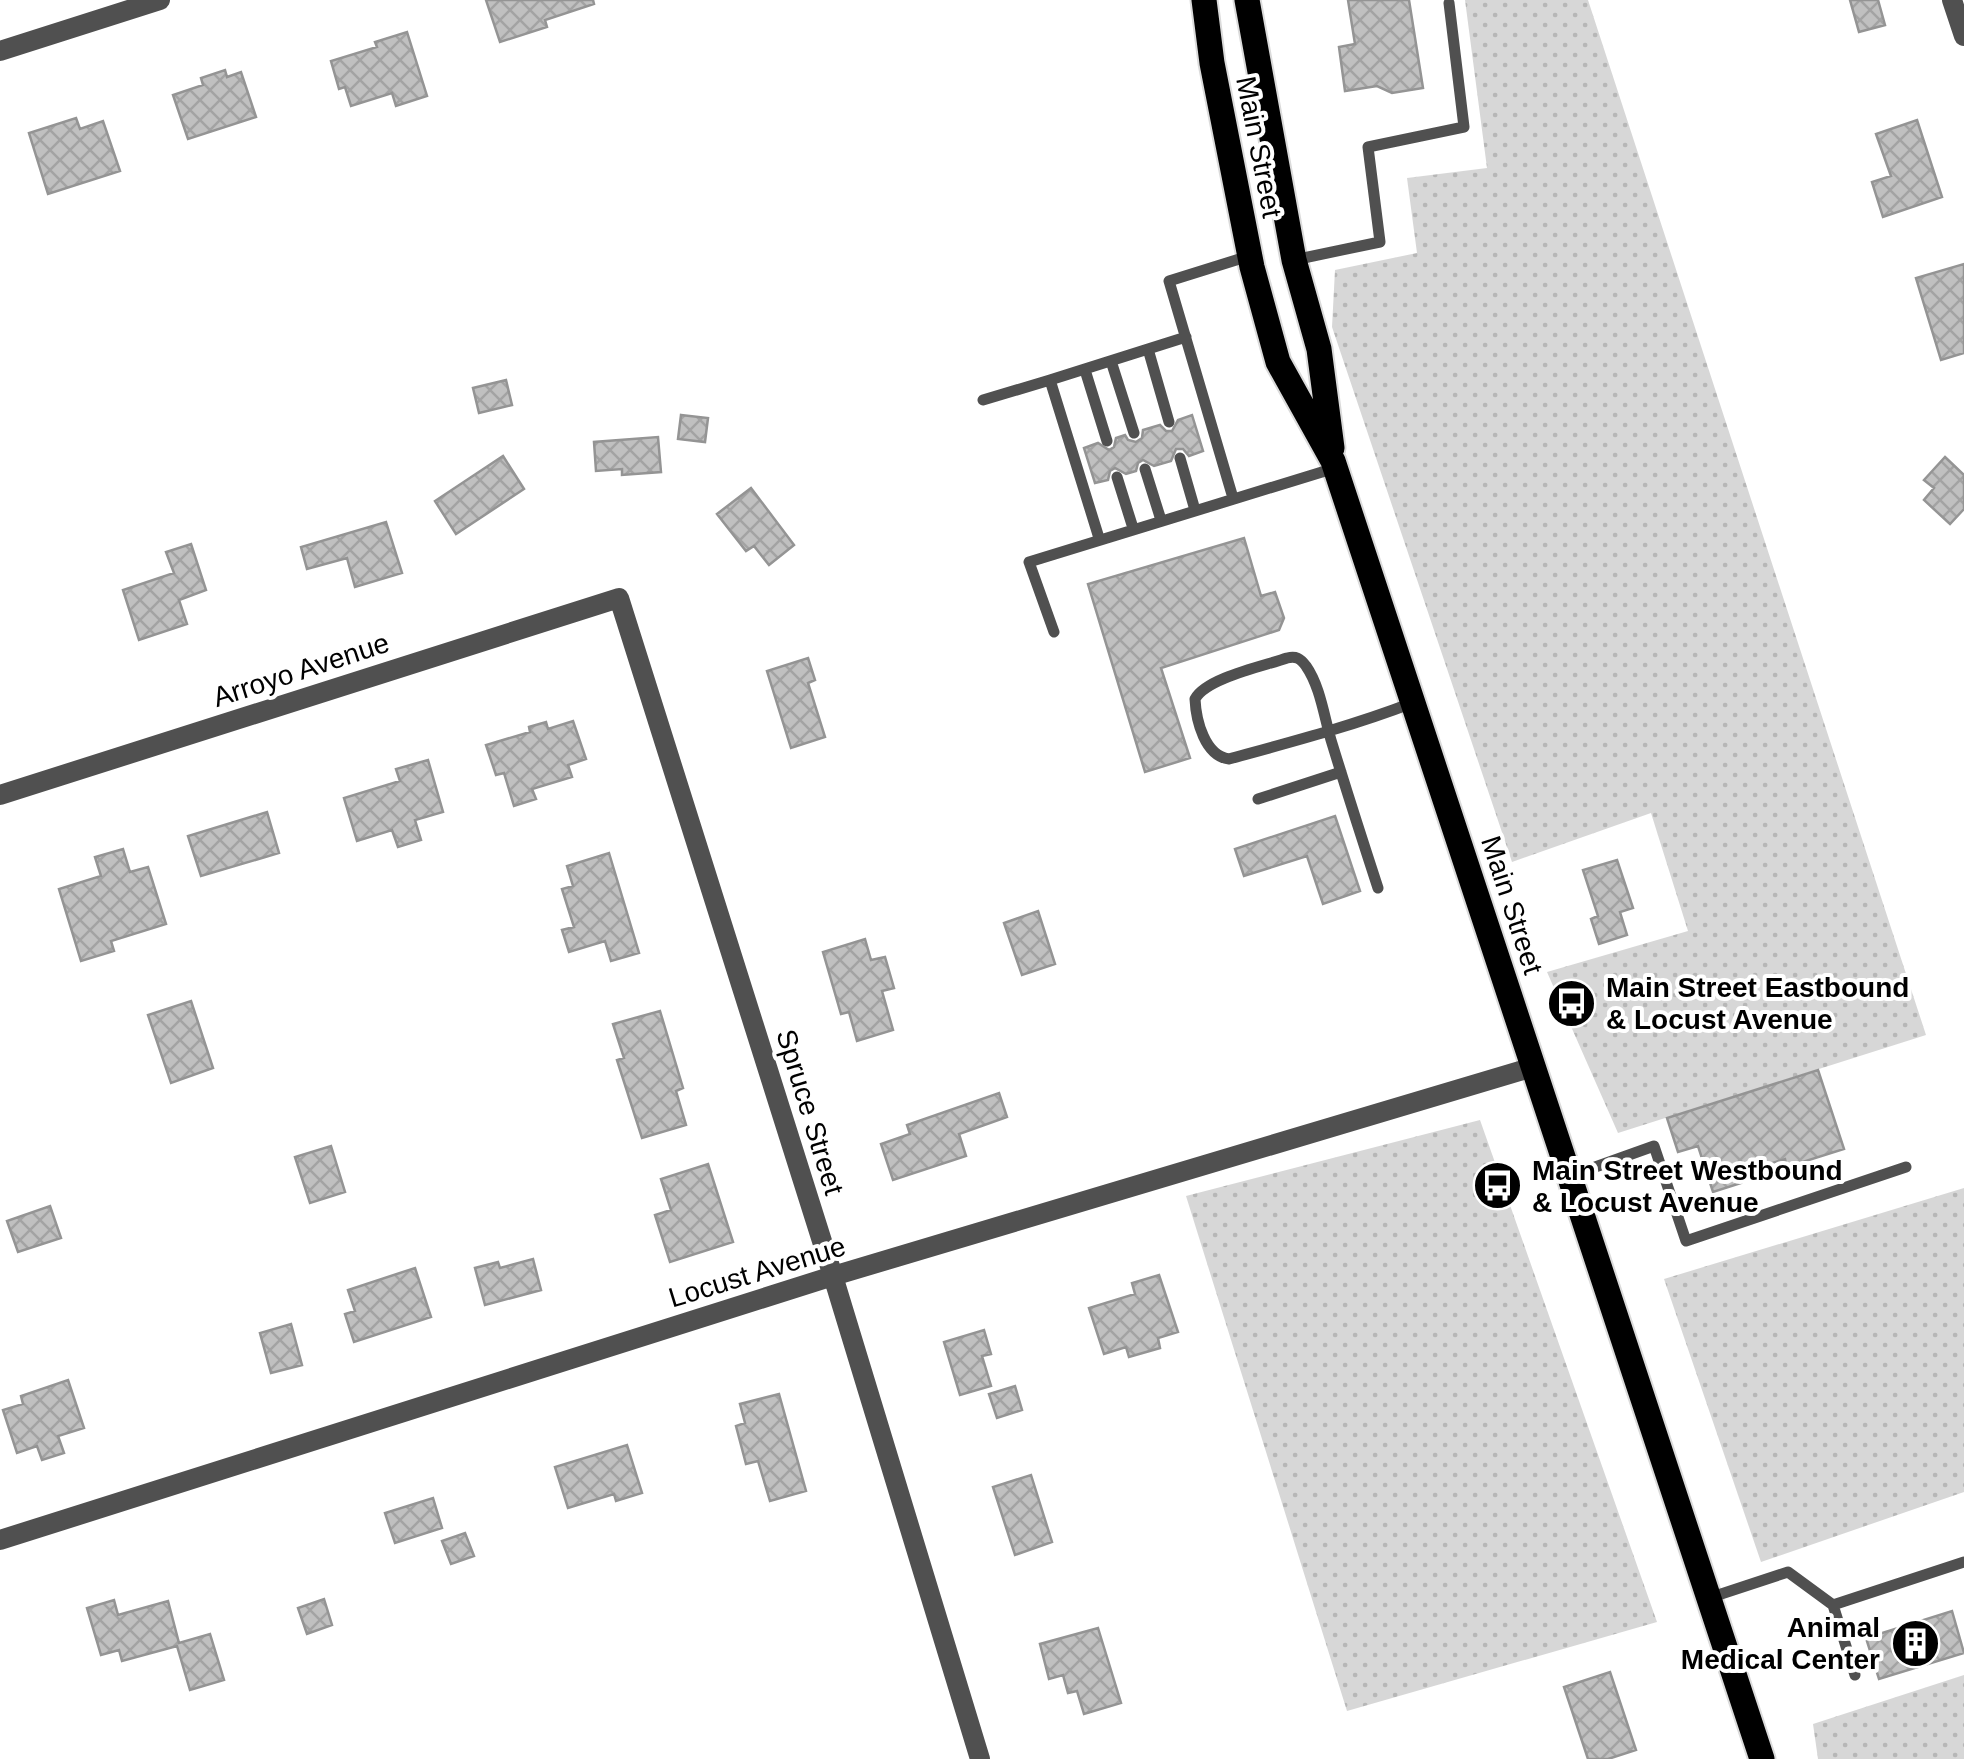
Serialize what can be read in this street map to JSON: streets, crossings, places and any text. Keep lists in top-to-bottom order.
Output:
{
  "streets": {
    "main road": ["Main Street"],
    "street": ["Arroyo Avenue", "Spruce Street", "Locust Avenue"]
  },
  "crossings": [
    ["Main Street", "Locust Avenue"],
    ["Arroyo Avenue", "Spruce Street"],
    ["Spruce Street", "Locust Avenue"]
  ],
  "places": {
    "bus stop": ["Main Street Eastbound & Locust Avenue", "Main Street Westbound & Locust Avenue"],
    "building": ["Animal Medical Center"]
  }
}
